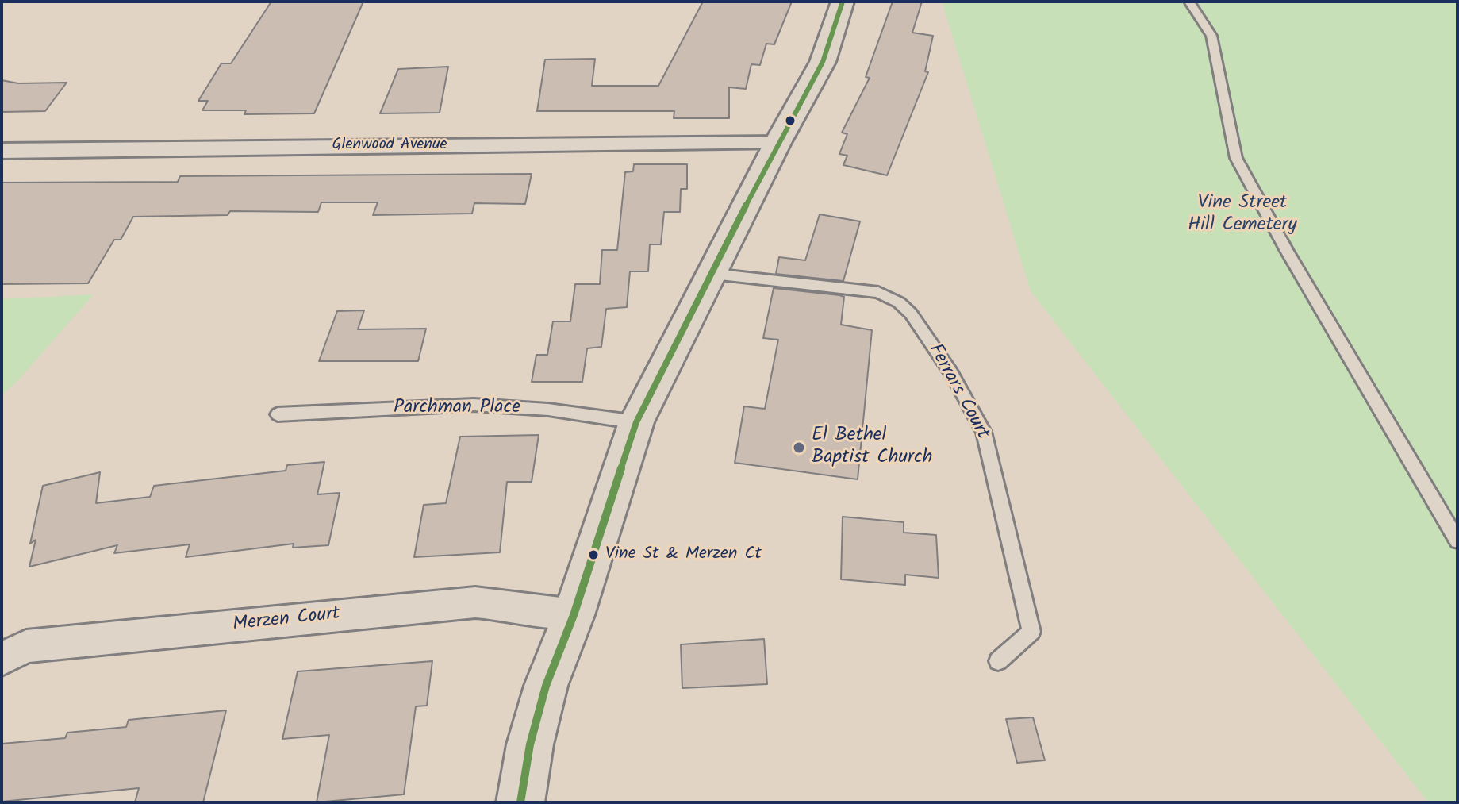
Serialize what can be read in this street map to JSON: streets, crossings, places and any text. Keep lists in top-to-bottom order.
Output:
{
  "streets": {
    "street": ["Glenwood Avenue", "Merzen Court"],
    "lane": ["Ferrars Court", "Parchman Place"]
  },
  "parks": ["Vine Street Hill Cemetery"],
  "places": ["El Bethel Baptist Church", "Vine St & Merzen Ct"]
}
